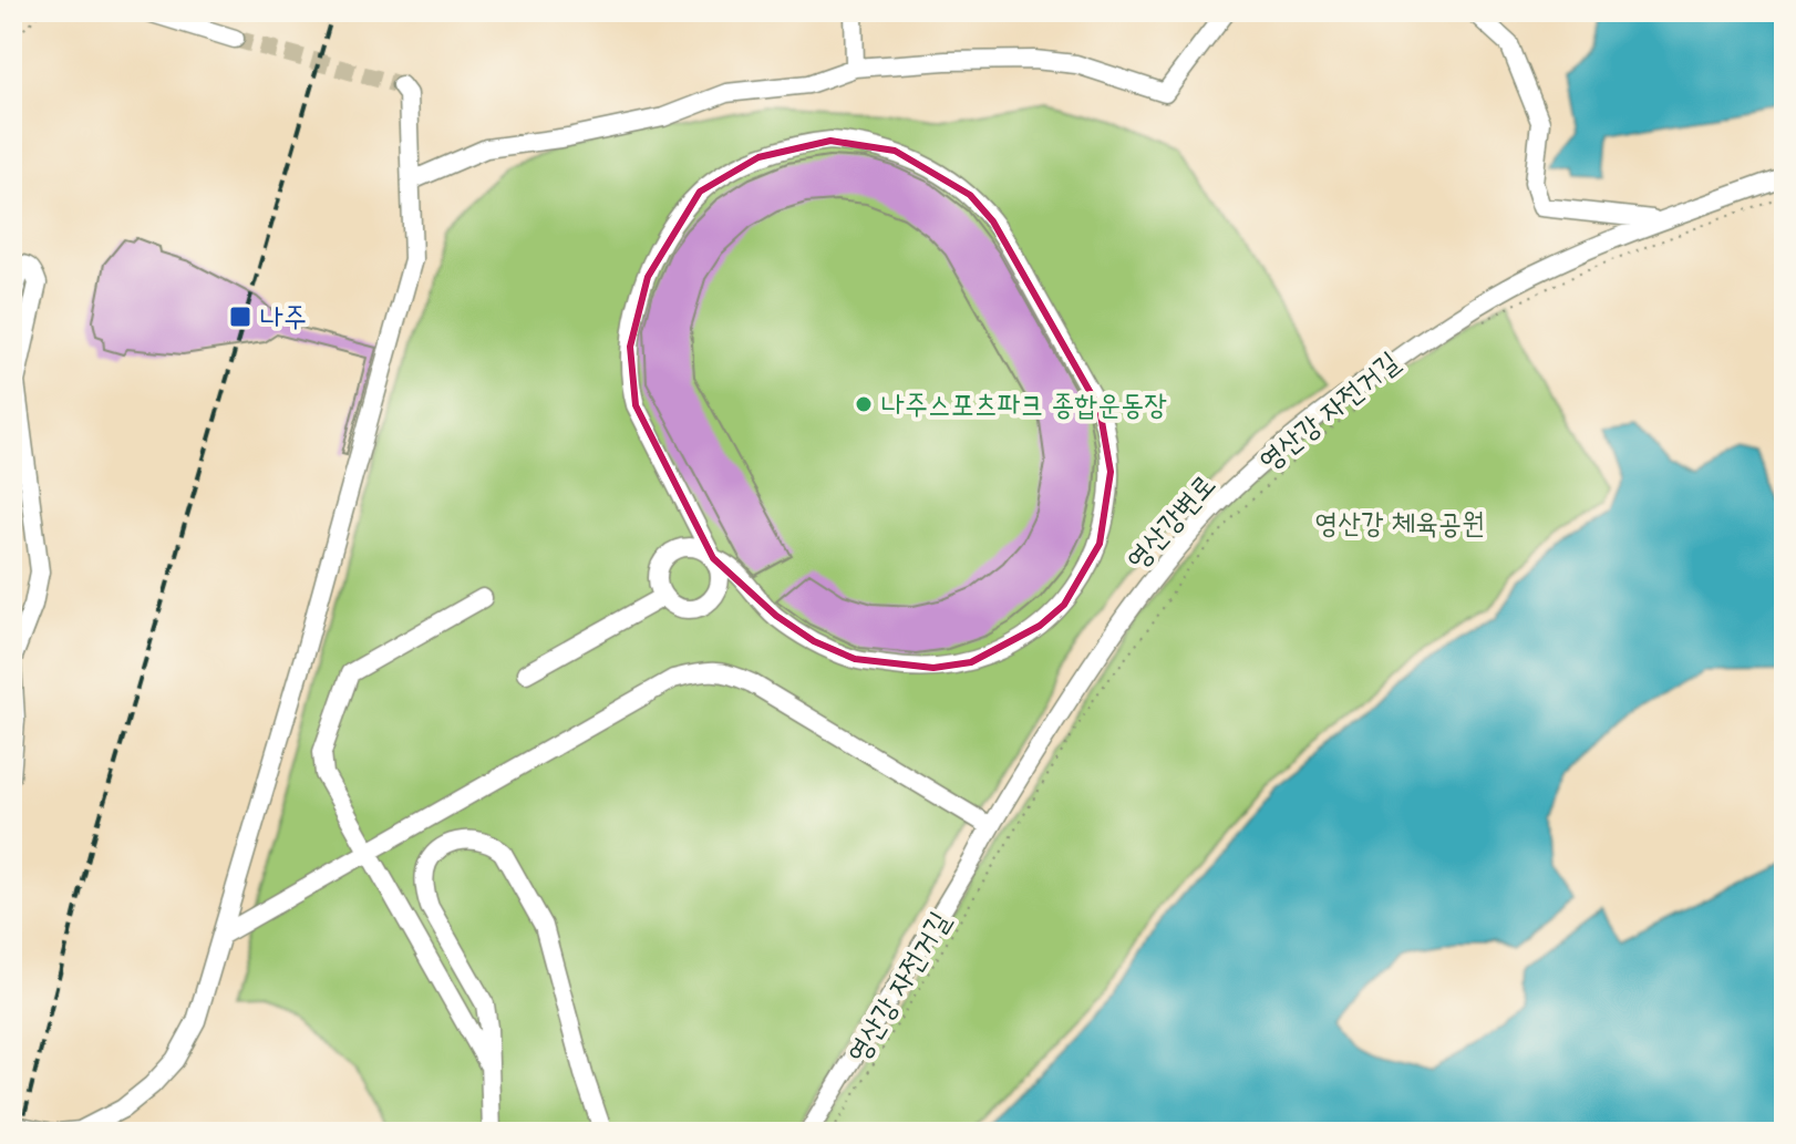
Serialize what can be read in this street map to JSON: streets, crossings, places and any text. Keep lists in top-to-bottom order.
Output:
{
  "streets": {
    "street": ["영산강변로"],
    "path": ["영산강 자전거길"]
  },
  "parks": ["영산강 체육공원"],
  "places": {
    "transit": ["나주"],
    "other": ["나주스포츠파크 종합운동장"]
  }
}
